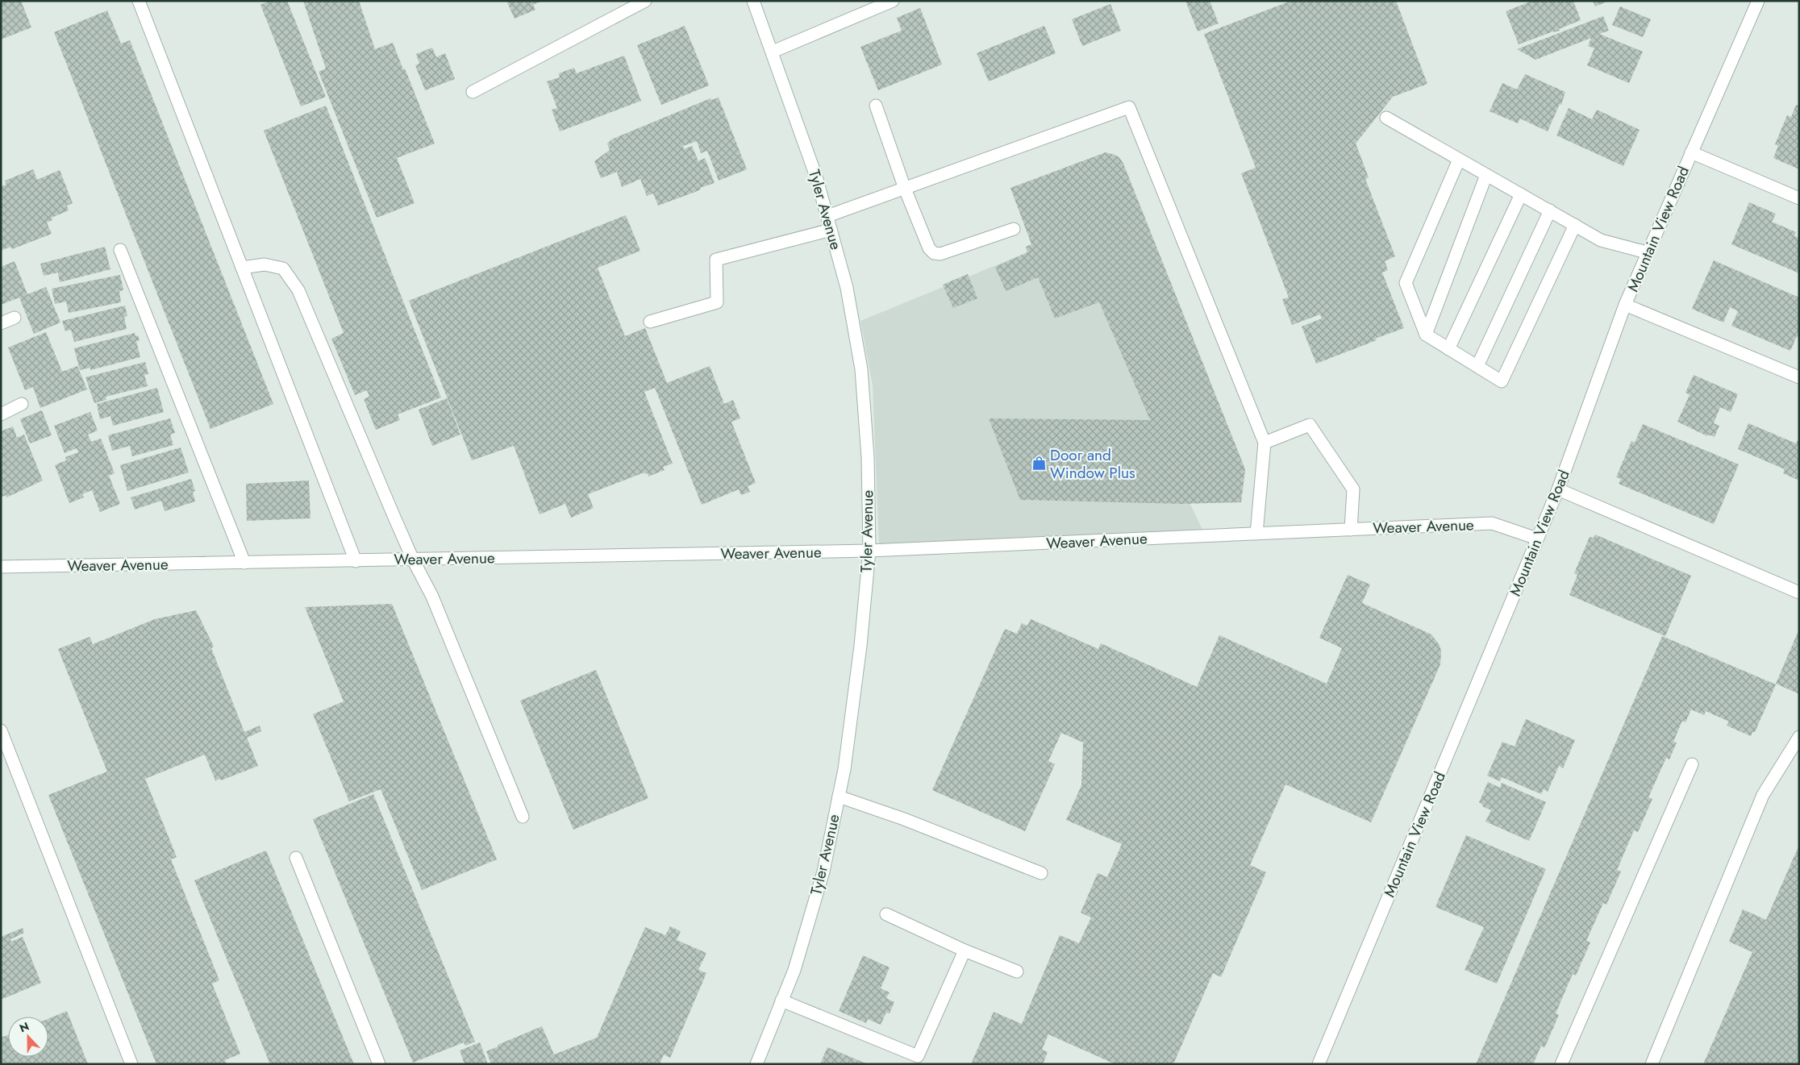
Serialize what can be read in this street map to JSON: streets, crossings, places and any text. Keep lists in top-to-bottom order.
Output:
{
  "streets": {
    "street": ["Tyler Avenue", "Mountain View Road", "Weaver Avenue"]
  },
  "crossings": [
    ["Tyler Avenue", "Weaver Avenue"],
    ["Mountain View Road", "Weaver Avenue"]
  ],
  "places": {
    "shop": ["Door and Window Plus"]
  },
  "north": "top"
}
